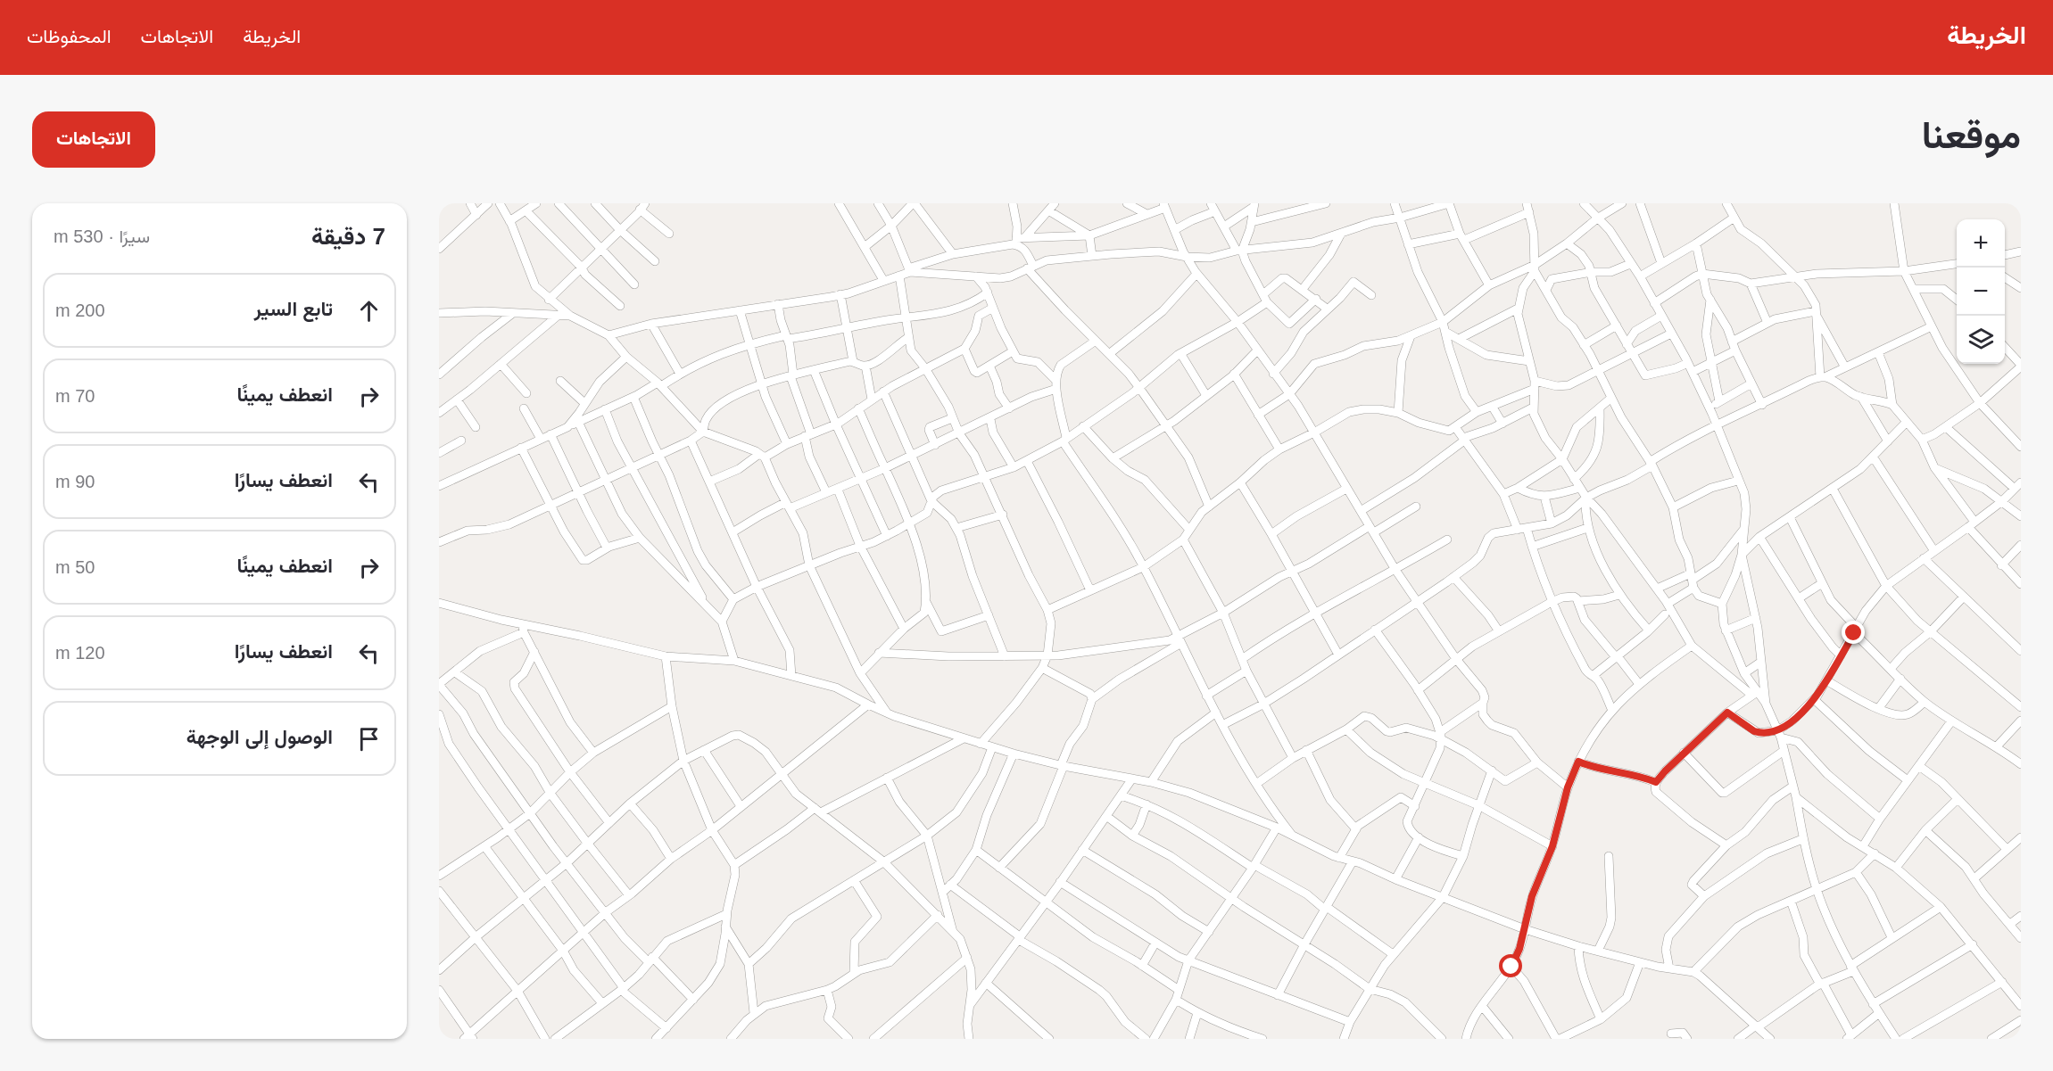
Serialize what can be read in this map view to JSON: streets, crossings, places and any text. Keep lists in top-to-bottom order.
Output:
{
  "page": {
    "header": "الخريطة",
    "nav": ["الخريطة", "الاتجاهات", "المحفوظات"],
    "title": "موقعنا",
    "buttons": "الاتجاهات",
    "heading": ["7 دقيقة", "سيرًا · 530 m"],
    "map_buttons": ["+", "−"],
    "list": [
      ["تابع السير", "200 m"],
      ["انعطف يمينًا", "70 m"],
      ["انعطف يسارًا", "90 m"],
      ["انعطف يمينًا", "50 m"],
      ["انعطف يسارًا", "120 m"],
      "الوصول إلى الوجهة"
    ]
  }
}
